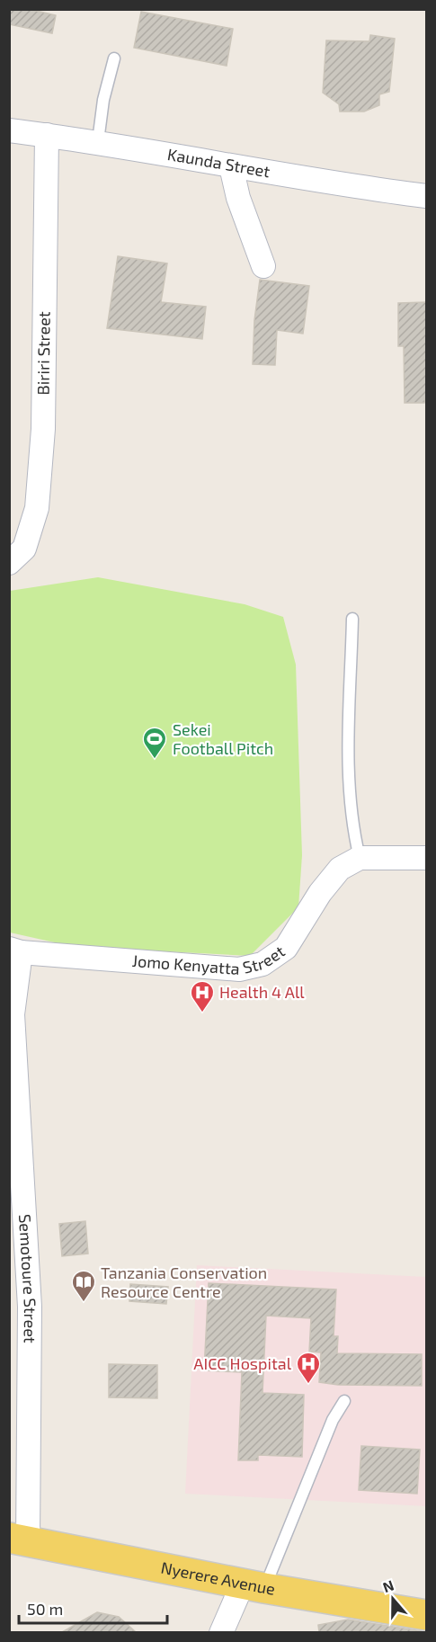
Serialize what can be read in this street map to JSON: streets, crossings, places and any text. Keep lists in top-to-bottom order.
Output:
{
  "streets": {
    "main road": ["Nyerere Avenue"],
    "street": [
      "Kaunda Street",
      "Biriri Street",
      "Jomo Kenyatta Street",
      "Semotoure Street"
    ]
  },
  "crossings": [
    ["Kaunda Street", "Biriri Street"],
    ["Jomo Kenyatta Street", "Semotoure Street"],
    ["Semotoure Street", "Nyerere Avenue"]
  ],
  "places": {
    "sports": ["Sekei Football Pitch"],
    "hospital": ["Health 4 All", "AICC Hospital"],
    "library": ["Tanzania Conservation Resource Centre"]
  },
  "scale_bar": "50 m",
  "north": "top"
}
